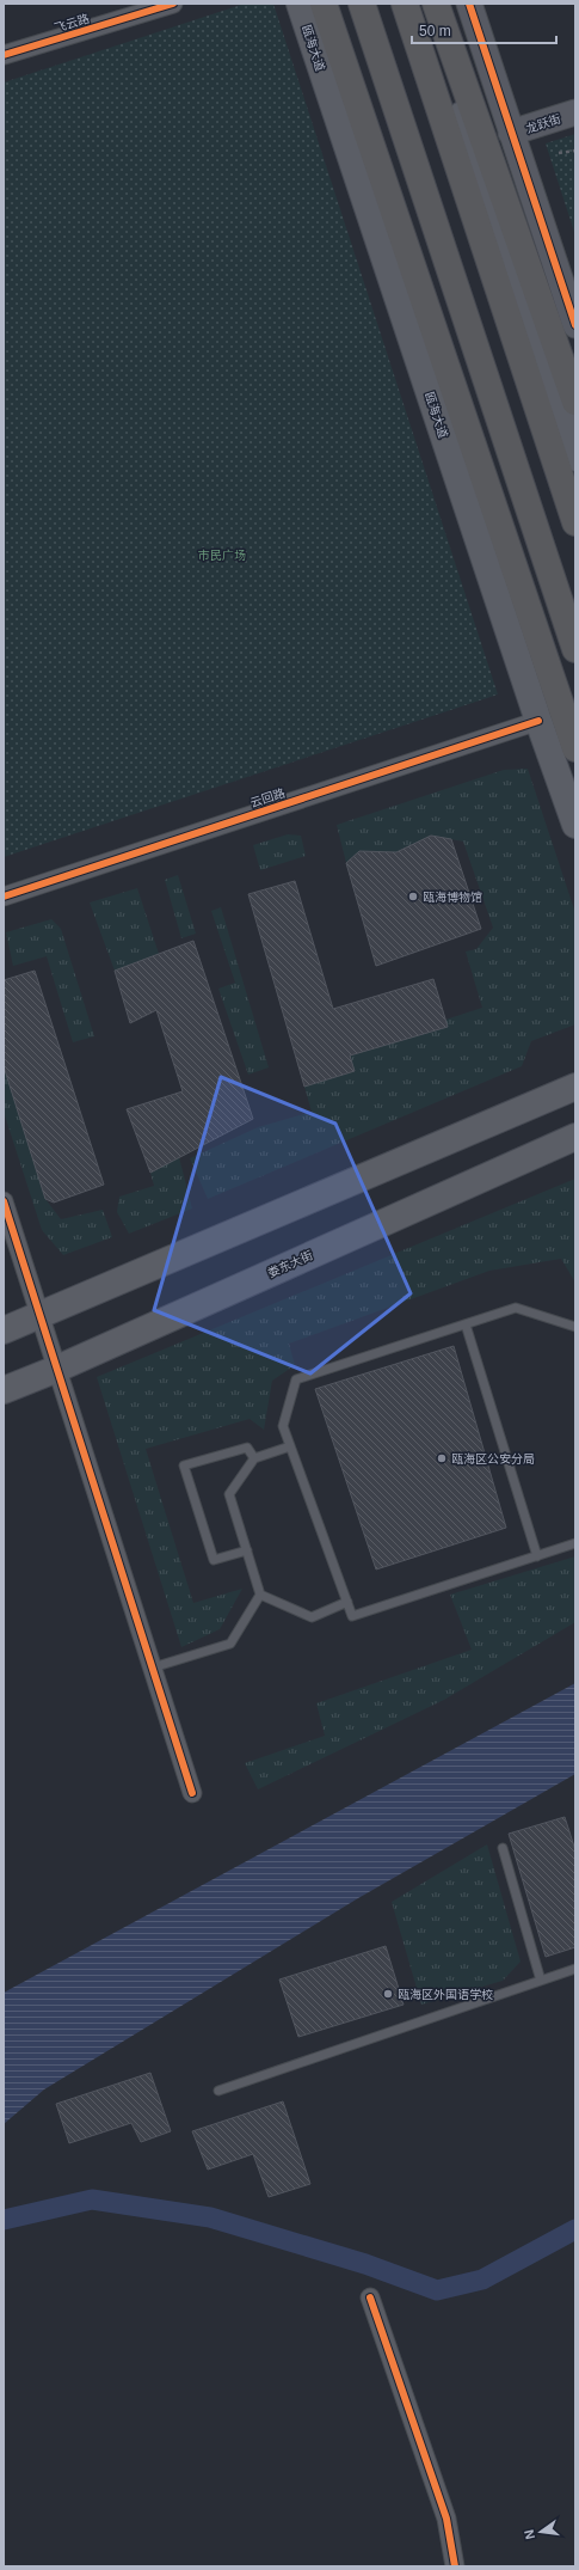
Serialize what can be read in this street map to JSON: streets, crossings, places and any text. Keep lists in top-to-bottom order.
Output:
{
  "streets": {
    "main road": ["瓯海大道", "娄东大街"],
    "street": ["飞云路", "龙跃街", "云回路"]
  },
  "crossings": [
    ["瓯海大道", "云回路"]
  ],
  "parks": ["市民广场"],
  "places": ["瓯海博物馆", "瓯海区公安分局", "瓯海区外国语学校"],
  "scale_bar": "50 m",
  "north": "left"
}
